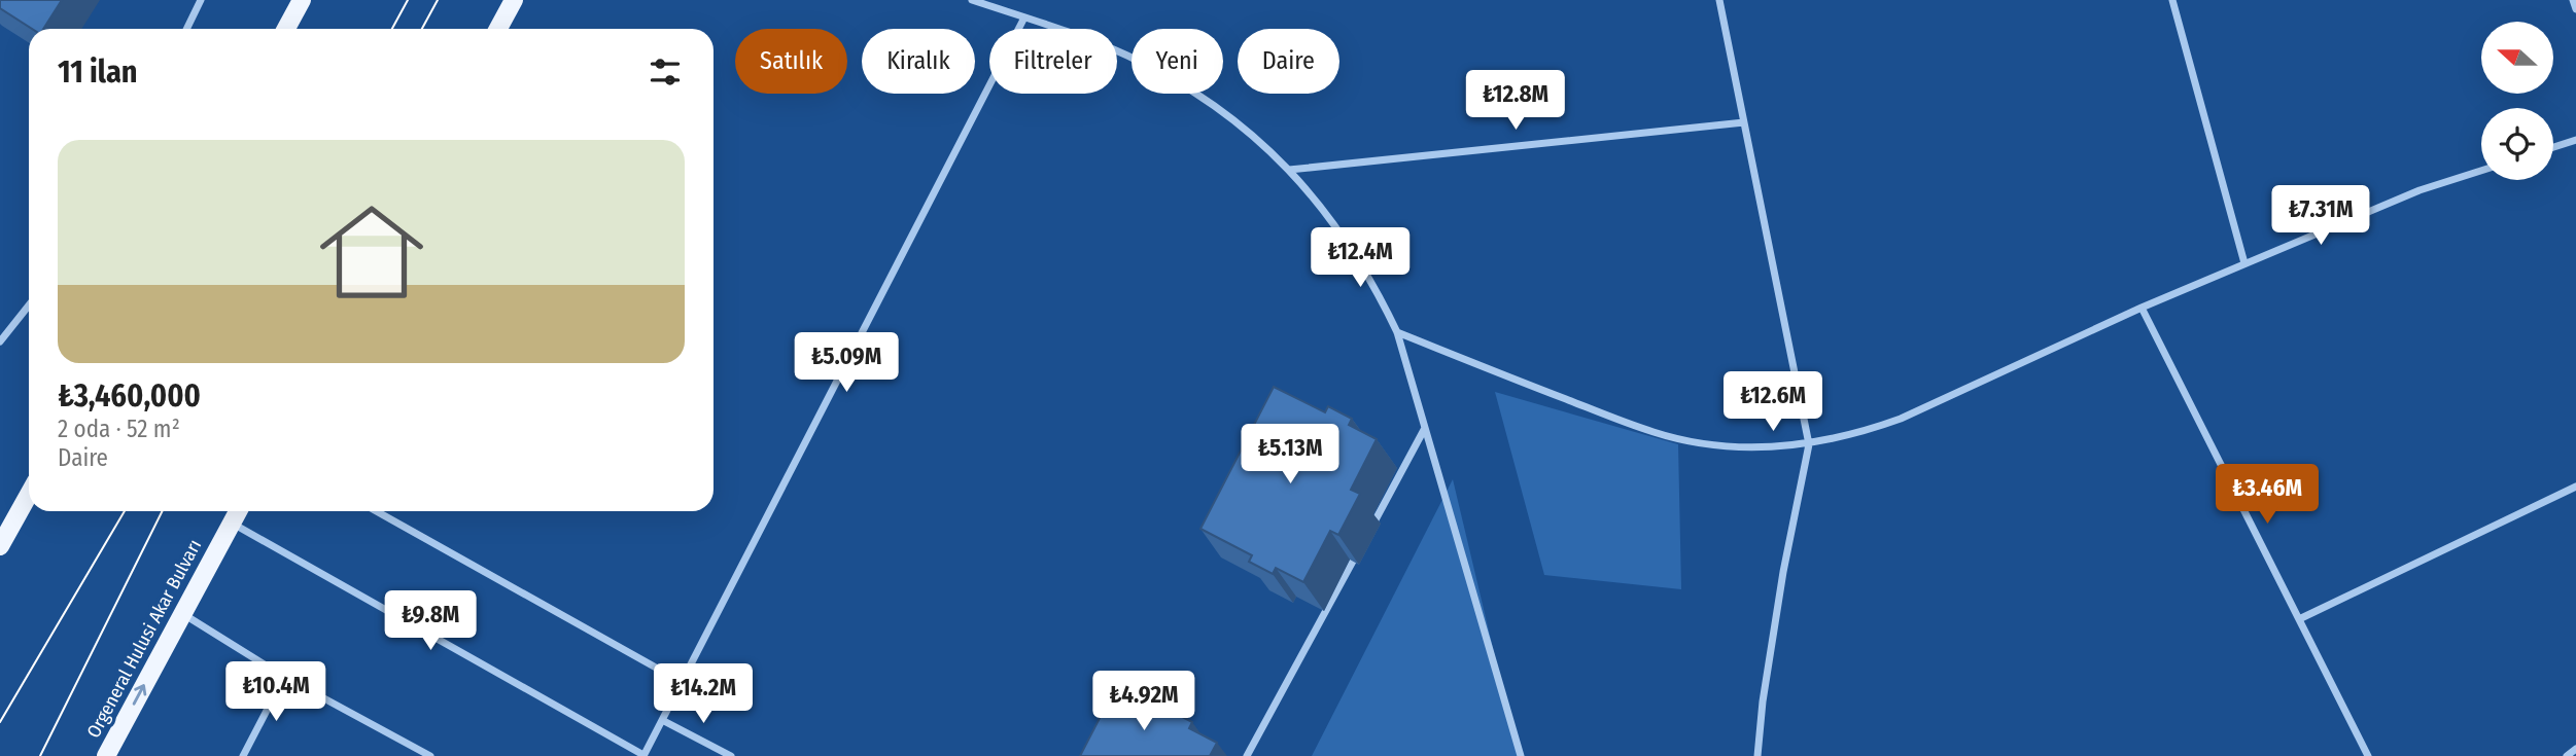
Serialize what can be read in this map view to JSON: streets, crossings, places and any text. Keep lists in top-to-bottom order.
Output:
{
  "streets": {
    "main road": ["Orgeneral Hulusi Akar Bulvarı"]
  },
  "one_way": ["Orgeneral Hulusi Akar Bulvarı"],
  "north": "left",
  "page": {
    "chip": [
      "Satılık",
      "Kiralık",
      "Filtreler",
      "Yeni",
      "Daire"
    ],
    "heading": "11 ilan",
    "price": [
      "₺12.8M",
      "₺7.31M",
      "₺12.4M",
      "₺5.09M",
      "₺12.6M",
      "₺5.13M",
      "₺3.46M",
      "₺9.8M",
      "₺10.4M",
      "₺14.2M",
      "₺4.92M"
    ],
    "list": [
      {
        "name": "₺3,460,000",
        "note": "2 oda · 52 m² · Daire"
      }
    ]
  }
}
